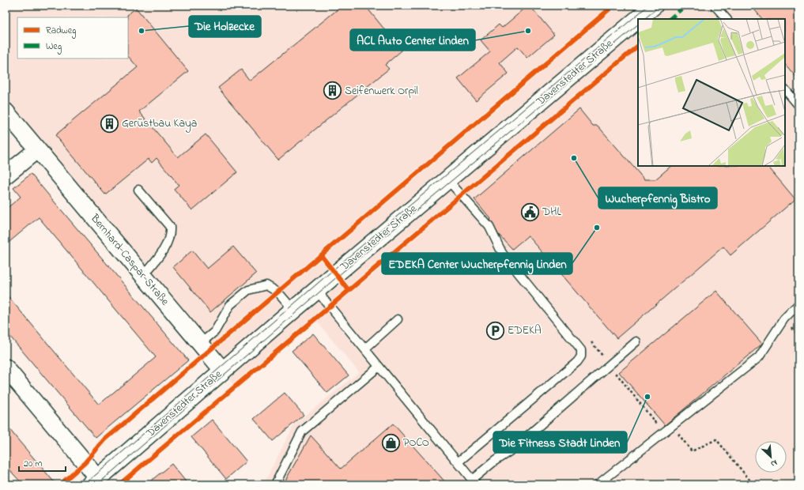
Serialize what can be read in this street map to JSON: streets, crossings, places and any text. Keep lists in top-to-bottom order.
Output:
{
  "streets": {
    "street": ["Davenstedter Straße", "Bernhard-Caspar-Straße"]
  },
  "crossings": [
    ["Davenstedter Straße", "Bernhard-Caspar-Straße"]
  ],
  "places": {
    "other": [
      "Die Holzecke",
      "ACL Auto Center Linden",
      "Wucherpfennig Bistro",
      "EDEKA Center Wucherpfennig Linden",
      "Die Fitness Stadt Linden"
    ],
    "building": ["Seifenwerk Orpil", "Gerüstbau Kaya"],
    "public building": ["DHL"],
    "parking": ["EDEKA"],
    "shop": ["POCO"]
  },
  "legend": ["Radweg", "Weg"],
  "scale_bar": "20 m",
  "north": "bottom right"
}
